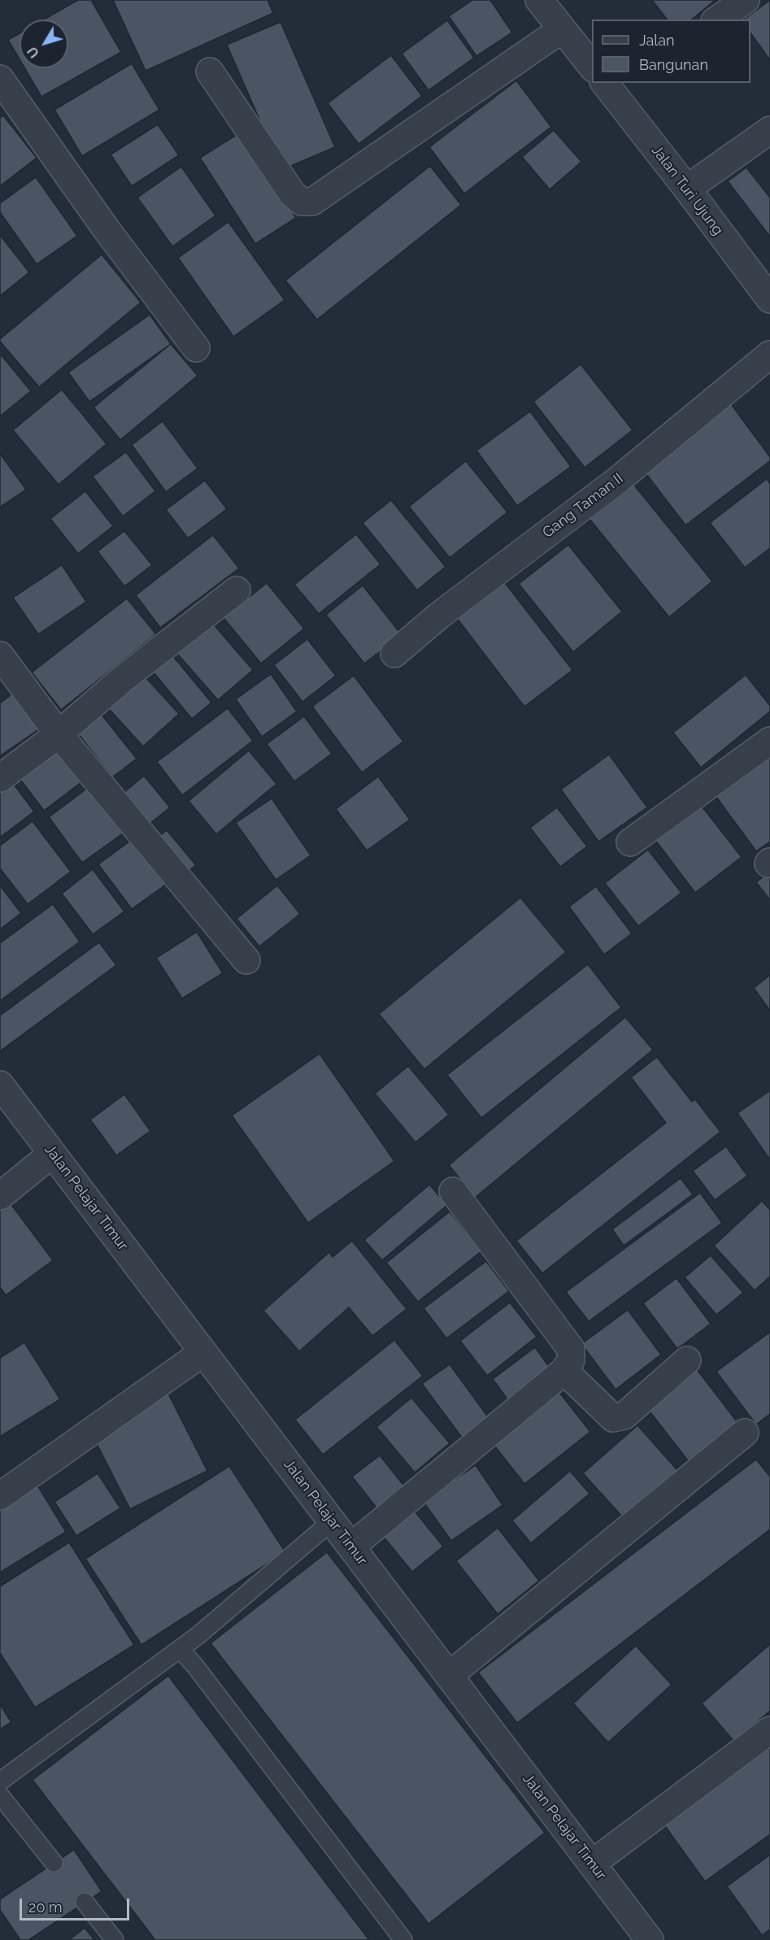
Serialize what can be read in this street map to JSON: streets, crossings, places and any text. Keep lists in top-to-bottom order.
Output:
{
  "streets": {
    "street": ["Jalan Turi Ujung", "Gang Taman II", "Jalan Pelajar Timur"]
  },
  "legend": ["Jalan", "Bangunan"],
  "scale_bar": "20 m",
  "north": "bottom left"
}
